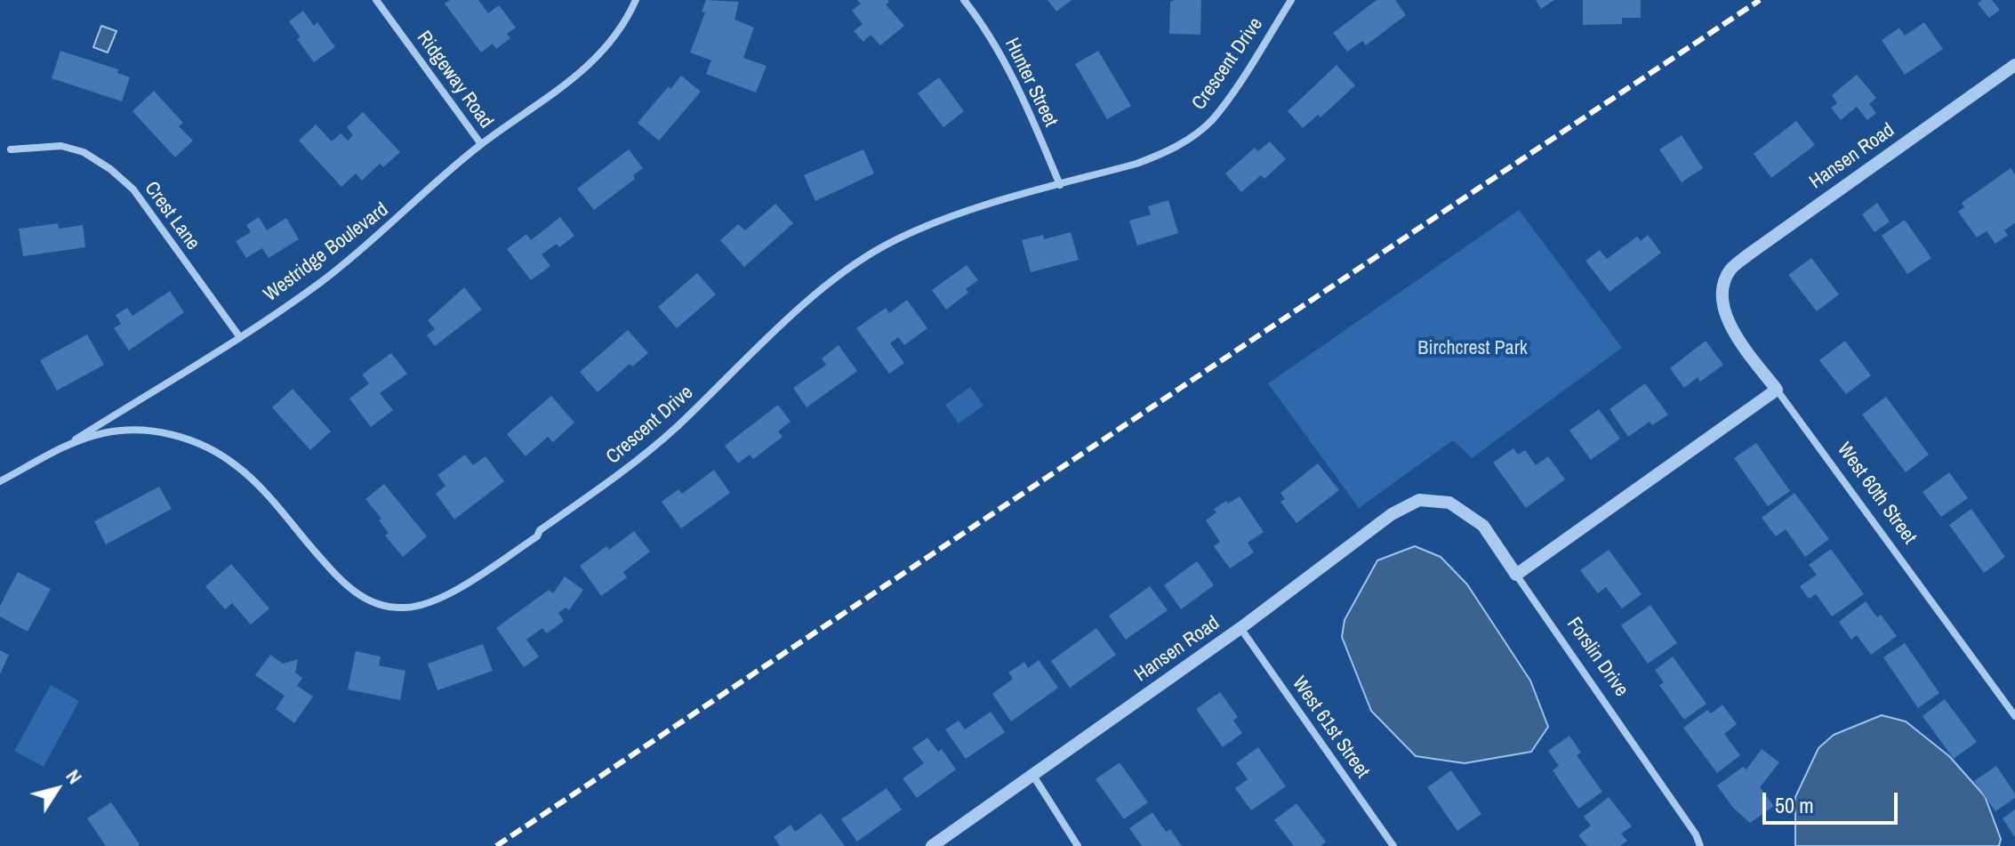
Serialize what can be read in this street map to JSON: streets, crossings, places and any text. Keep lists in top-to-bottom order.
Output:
{
  "streets": {
    "street": [
      "Crescent Drive",
      "Ridgeway Road",
      "Hunter Street",
      "Hansen Road",
      "Crest Lane",
      "Westridge Boulevard",
      "West 60th Street",
      "Forslin Drive",
      "West 61st Street"
    ]
  },
  "crossings": [
    ["Crescent Drive", "Hunter Street"],
    ["Crescent Drive", "Westridge Boulevard"],
    ["Ridgeway Road", "Westridge Boulevard"],
    ["Hansen Road", "West 60th Street"],
    ["Hansen Road", "Forslin Drive"],
    ["Hansen Road", "West 61st Street"],
    ["Crest Lane", "Westridge Boulevard"]
  ],
  "parks": ["Birchcrest Park"],
  "scale_bar": "50 m",
  "north": "top right"
}
